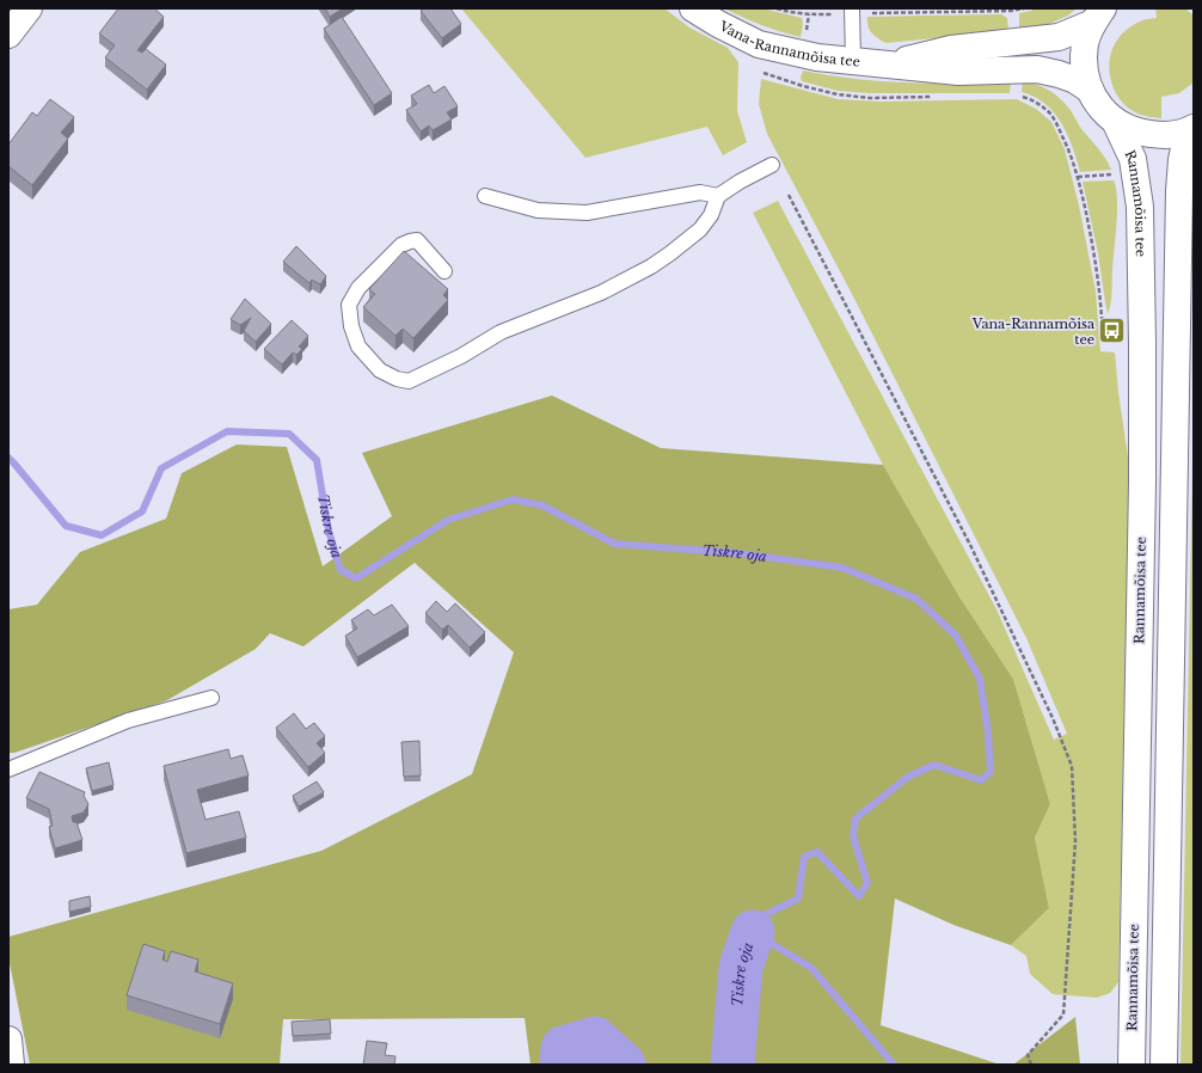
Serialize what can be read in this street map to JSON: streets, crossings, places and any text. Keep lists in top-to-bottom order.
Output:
{
  "streets": {
    "street": ["Vana-Rannamõisa tee", "Rannamõisa tee"]
  },
  "water": ["Tiskre oja"],
  "places": {
    "bus stop": ["Vana-Rannamõisa tee"]
  }
}
